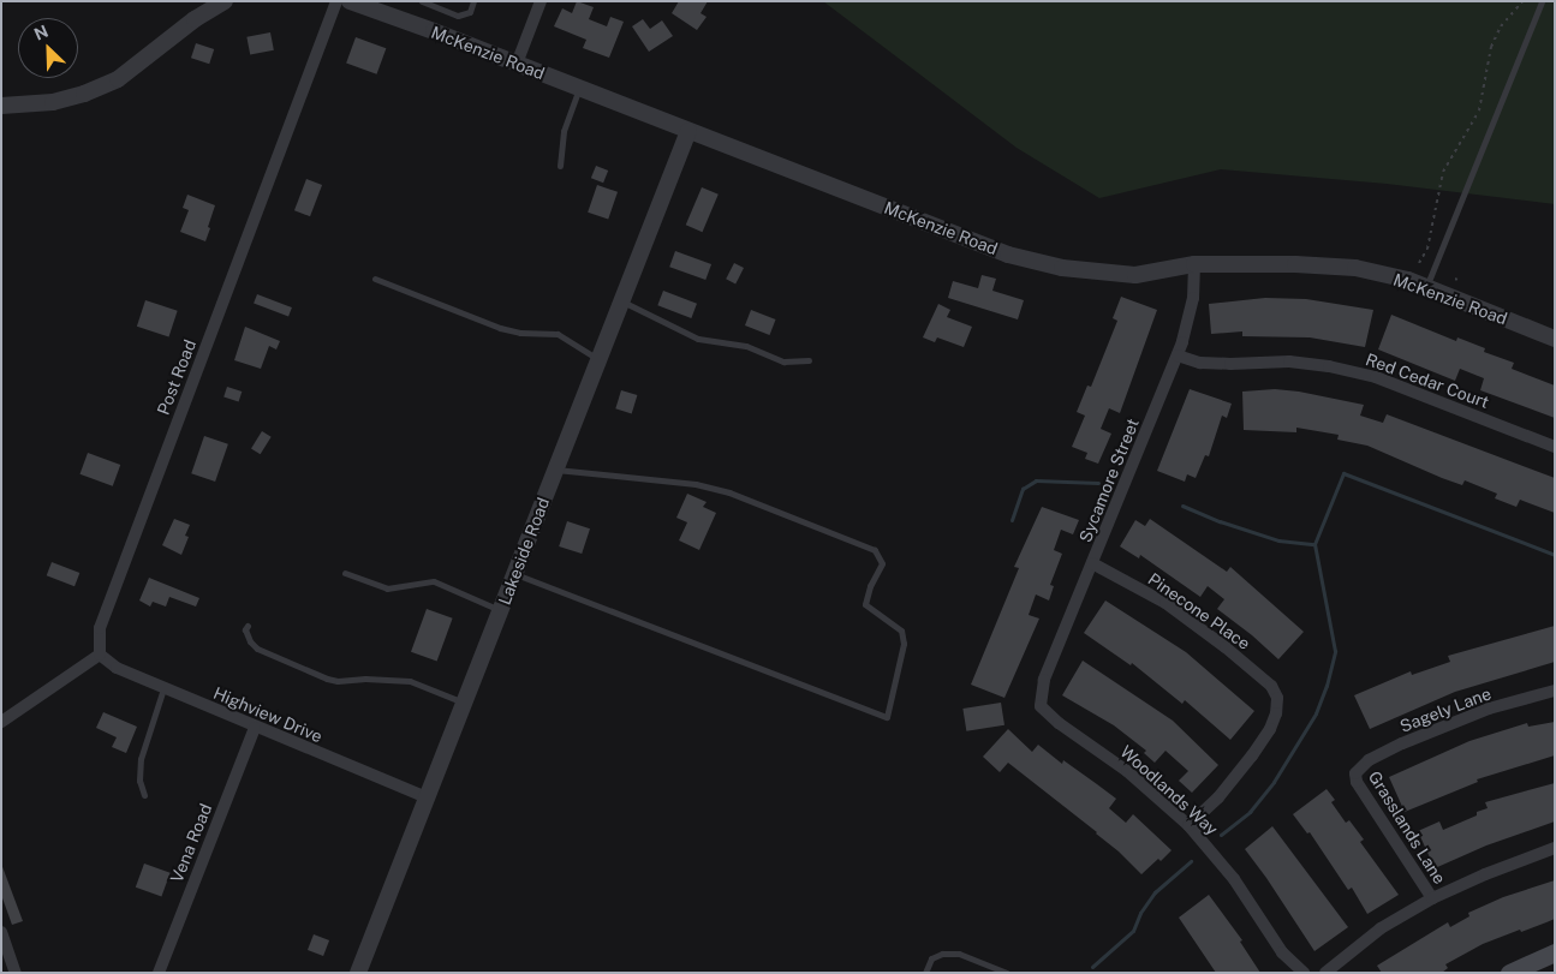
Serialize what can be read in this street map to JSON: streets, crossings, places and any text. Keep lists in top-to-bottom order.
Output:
{
  "streets": {
    "street": [
      "McKenzie Road",
      "Post Road",
      "Red Cedar Court",
      "Sycamore Street",
      "Lakeside Road",
      "Pinecone Place",
      "Sagely Lane",
      "Highview Drive",
      "Woodlands Way",
      "Grasslands Lane",
      "Vena Road"
    ]
  },
  "crossings": [
    ["McKenzie Road", "Sycamore Street"],
    ["McKenzie Road", "Lakeside Road"],
    ["Post Road", "Highview Drive"],
    ["Red Cedar Court", "Sycamore Street"],
    ["Sycamore Street", "Pinecone Place"],
    ["Sycamore Street", "Woodlands Way"],
    ["Lakeside Road", "Highview Drive"],
    ["Pinecone Place", "Woodlands Way"],
    ["Sagely Lane", "Grasslands Lane"],
    ["Highview Drive", "Vena Road"]
  ],
  "north": "top left"
}
